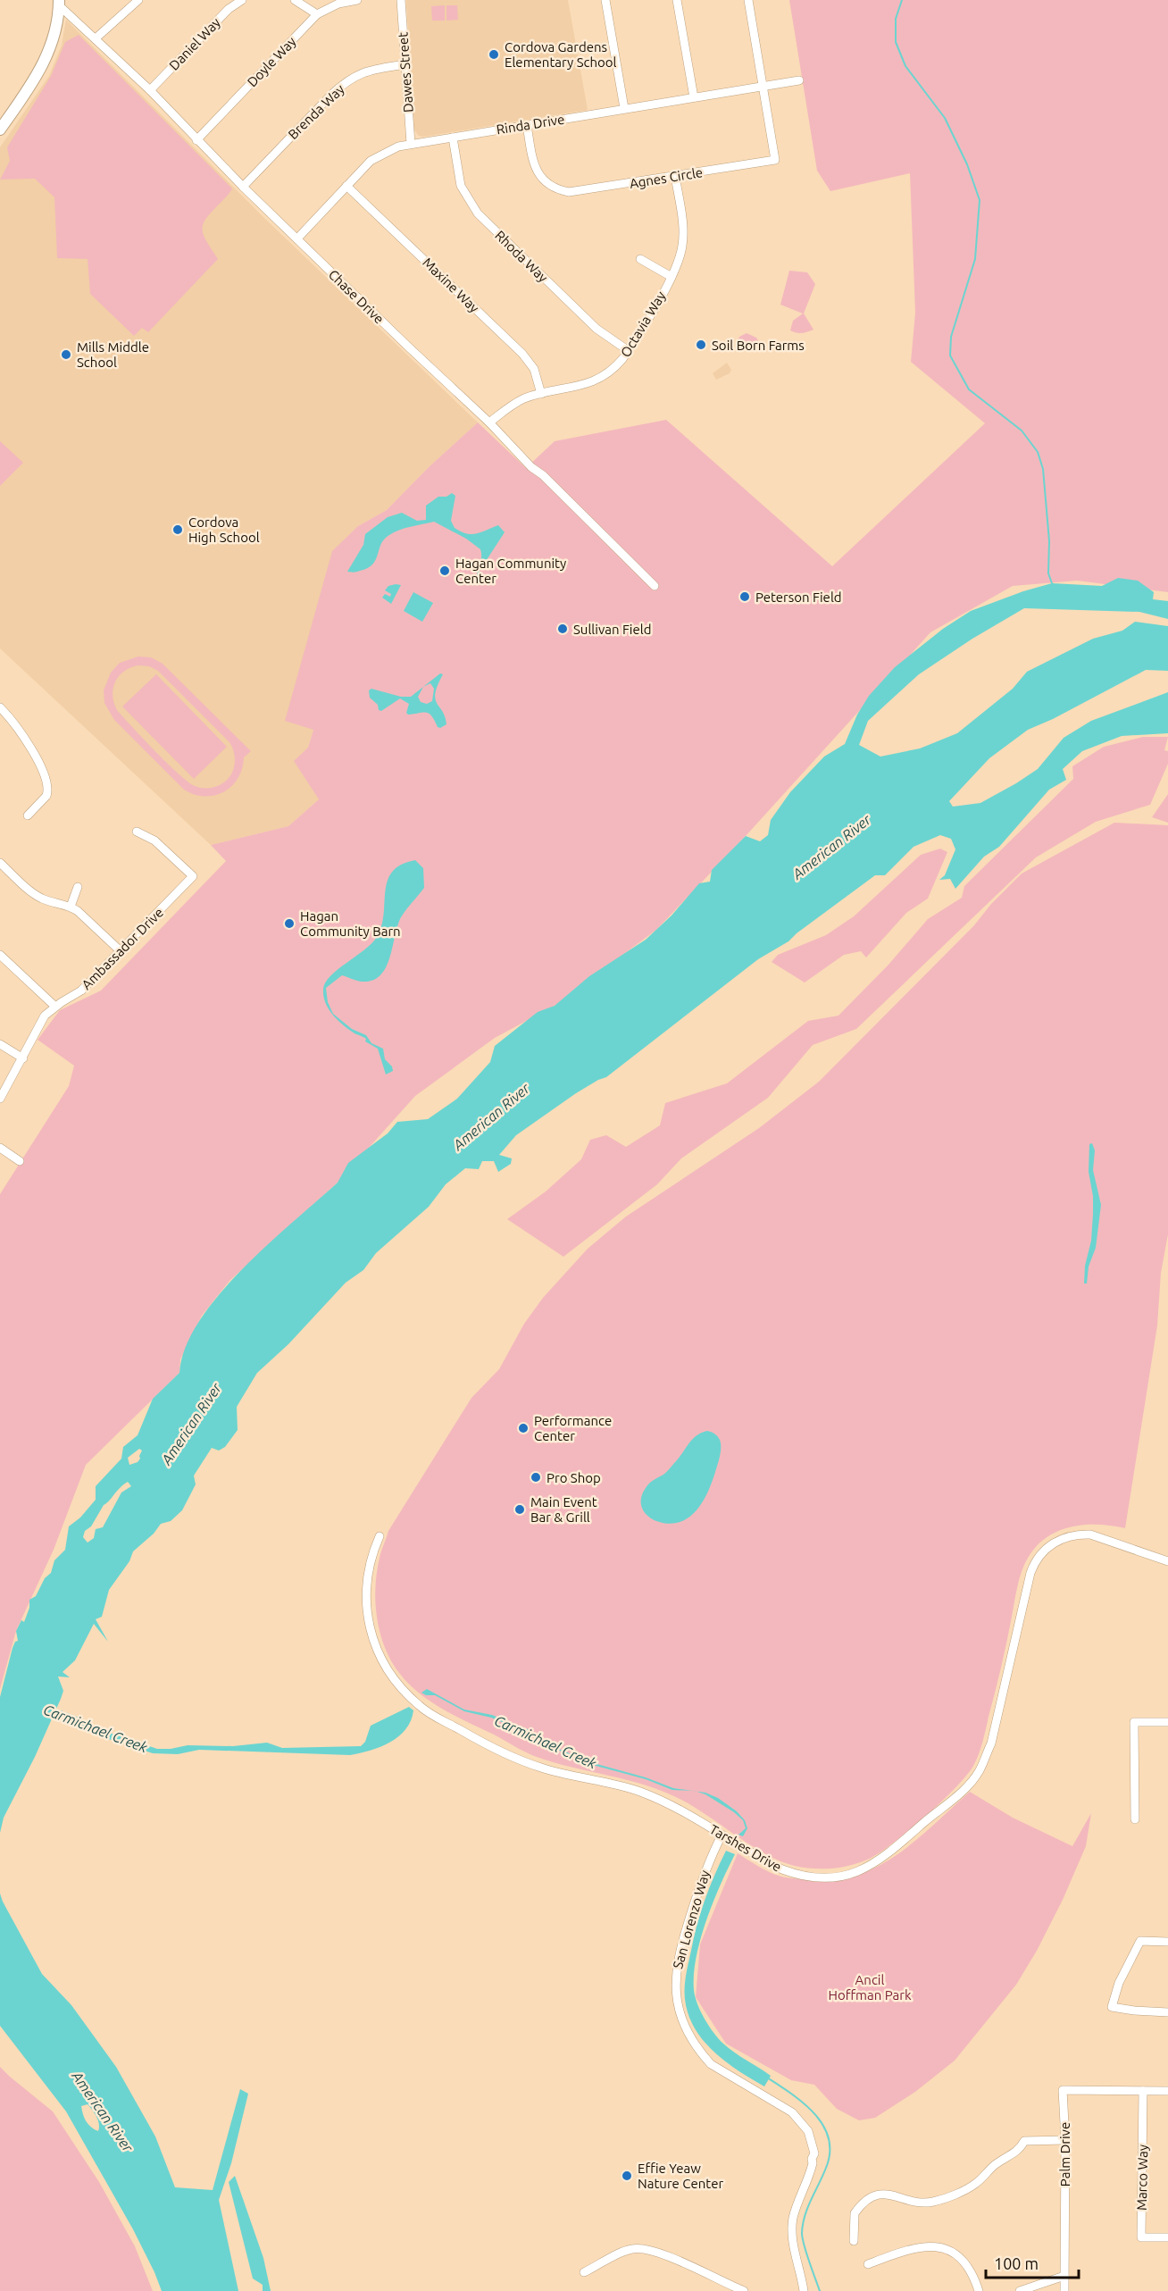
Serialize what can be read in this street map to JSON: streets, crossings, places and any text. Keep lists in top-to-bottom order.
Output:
{
  "streets": {
    "street": [
      "Daniel Way",
      "Doyle Way",
      "Dawes Street",
      "Brenda Way",
      "Rinda Drive",
      "Agnes Circle",
      "Rhoda Way",
      "Maxine Way",
      "Chase Drive",
      "Octavia Way",
      "Ambassador Drive",
      "Tarshes Drive",
      "San Lorenzo Way",
      "Palm Drive",
      "Marco Way"
    ]
  },
  "crossings": [
    ["Daniel Way", "Chase Drive"],
    ["Doyle Way", "Chase Drive"],
    ["Dawes Street", "Brenda Way"],
    ["Dawes Street", "Rinda Drive"],
    ["Brenda Way", "Chase Drive"],
    ["Rinda Drive", "Agnes Circle"],
    ["Rinda Drive", "Rhoda Way"],
    ["Rinda Drive", "Maxine Way"],
    ["Rinda Drive", "Chase Drive"],
    ["Agnes Circle", "Octavia Way"],
    ["Rhoda Way", "Octavia Way"],
    ["Maxine Way", "Octavia Way"],
    ["Chase Drive", "Octavia Way"],
    ["Tarshes Drive", "San Lorenzo Way"],
    ["Palm Drive", "Marco Way"]
  ],
  "water": ["American River", "Carmichael Creek"],
  "parks": ["Ancil Hoffman Park"],
  "places": [
    "Cordova Gardens Elementary School",
    "Soil Born Farms",
    "Mills Middle School",
    "Cordova High School",
    "Hagan Community Center",
    "Peterson Field",
    "Sullivan Field",
    "Hagan Community Barn",
    "Performance Center",
    "Pro Shop",
    "Main Event Bar & Grill",
    "Effie Yeaw Nature Center"
  ],
  "scale_bar": "100 m"
}
